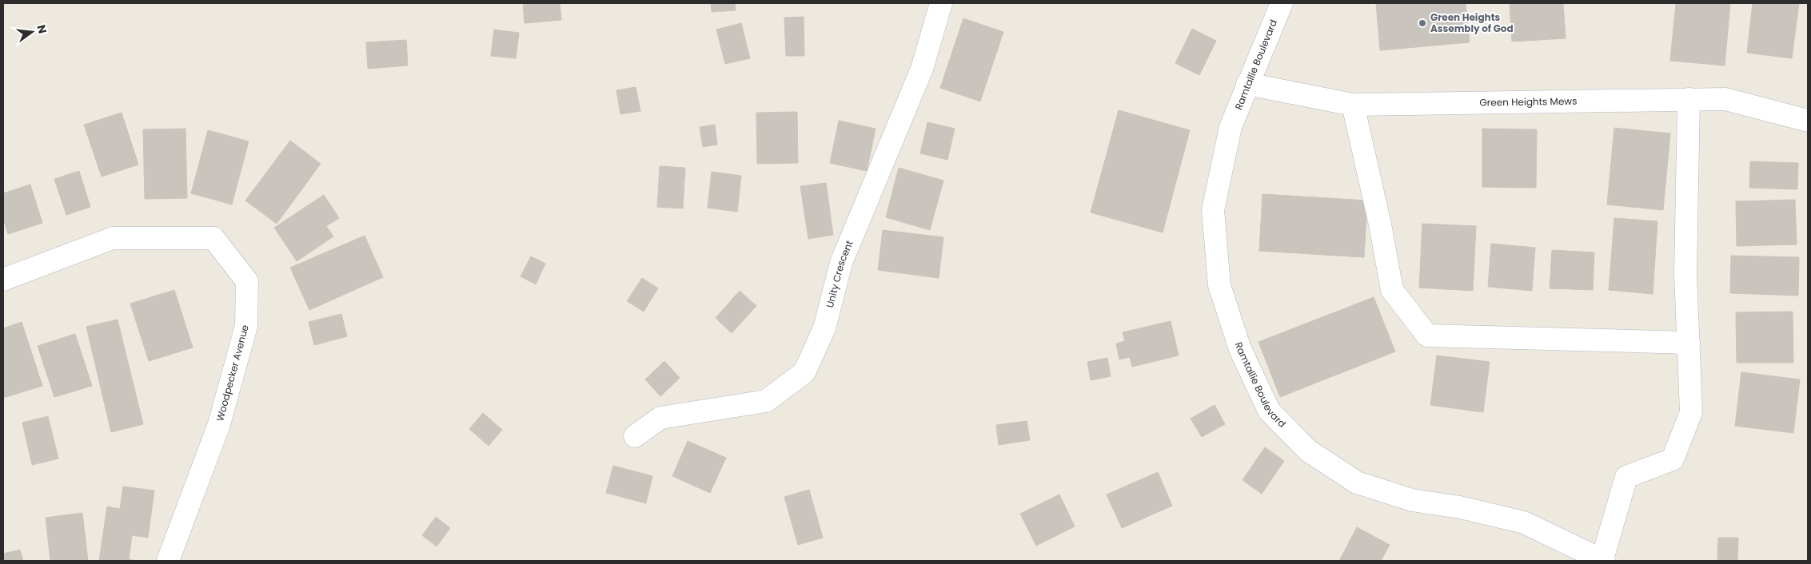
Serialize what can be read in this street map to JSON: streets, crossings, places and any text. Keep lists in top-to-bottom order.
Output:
{
  "streets": {
    "street": [
      "Ramtallie Boulevard",
      "Green Heights Mews",
      "Unity Crescent",
      "Woodpecker Avenue"
    ]
  },
  "crossings": [
    ["Ramtallie Boulevard", "Green Heights Mews"]
  ],
  "places": ["Green Heights Assembly of God"],
  "north": "right"
}
